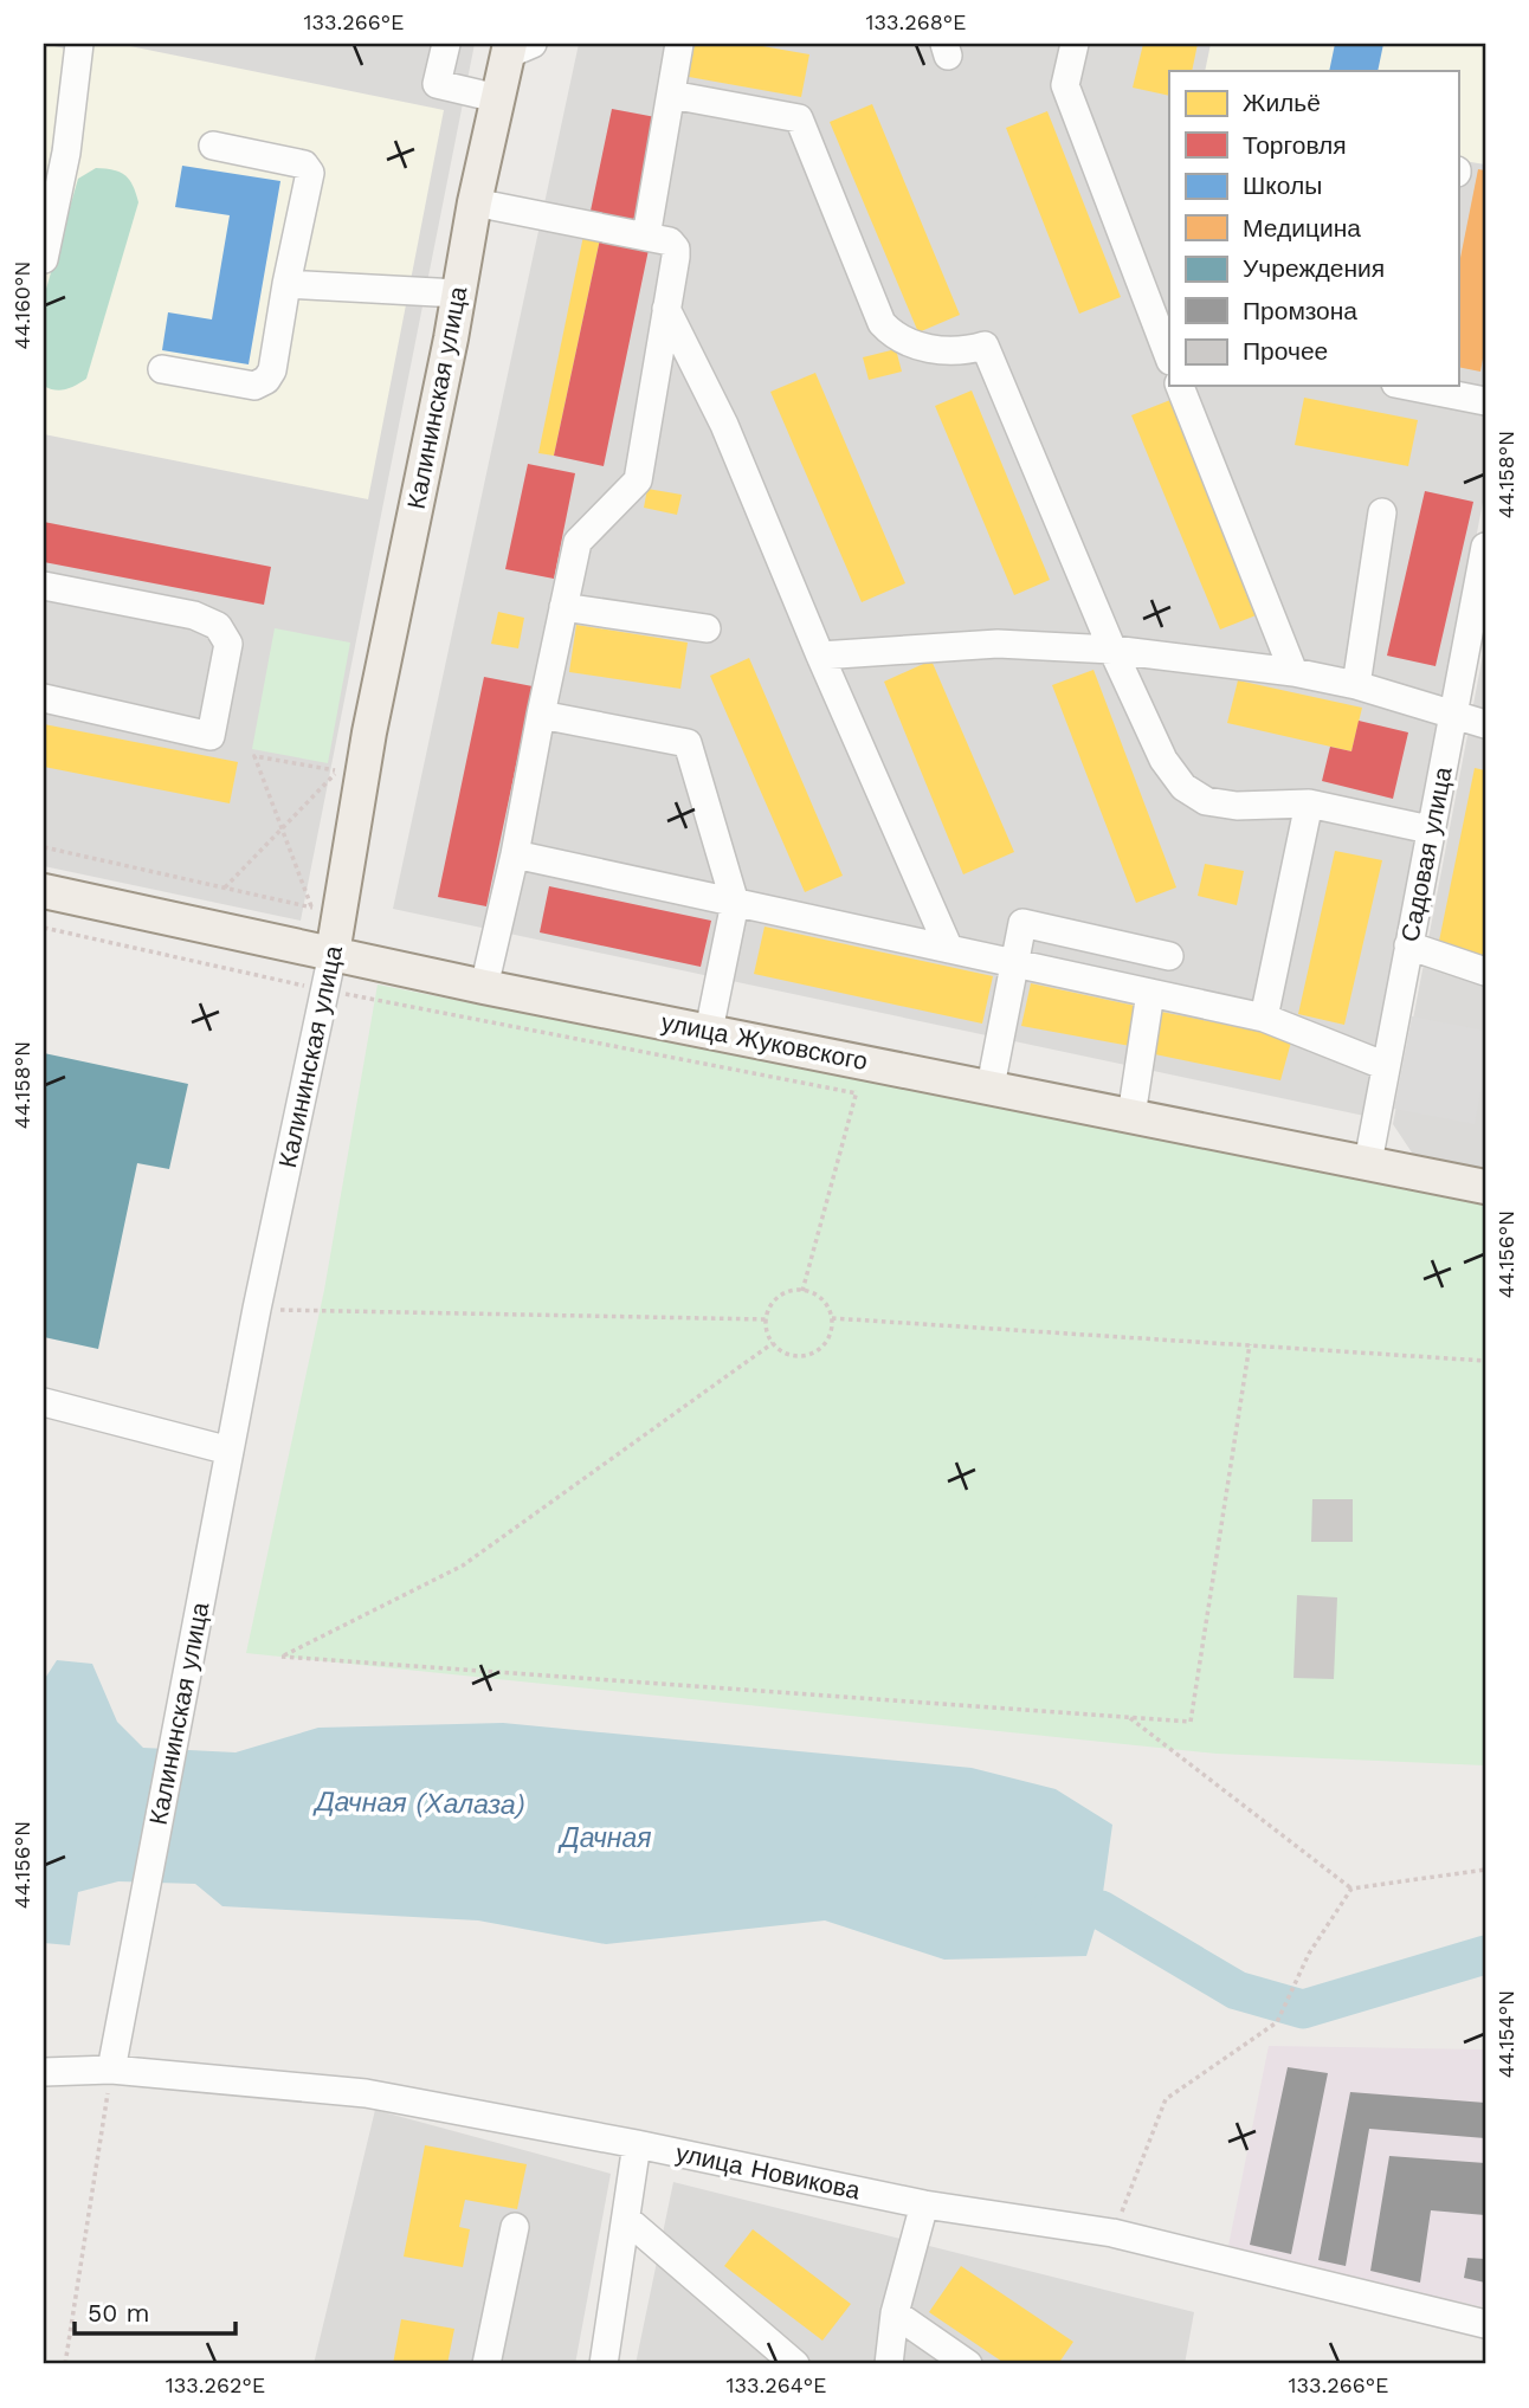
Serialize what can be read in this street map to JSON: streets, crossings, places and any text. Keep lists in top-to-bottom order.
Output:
{
  "streets": {
    "main road": ["Калининская улица", "улица Жуковского"],
    "street": ["Садовая улица", "улица Новикова"]
  },
  "crossings": [
    ["Калининская улица", "улица Жуковского"],
    ["Калининская улица", "улица Новикова"],
    ["Садовая улица", "улица Жуковского"]
  ],
  "water": ["Дачная (Халаза)", "Дачная"],
  "legend": [
    "Жильё",
    "Торговля",
    "Школы",
    "Медицина",
    "Учреждения",
    "Промзона",
    "Прочее"
  ],
  "scale_bar": "50 m",
  "coordinates": [
    "133.266°E",
    "133.268°E",
    "44.160°N",
    "44.158°N",
    "44.156°N",
    "44.154°N",
    "133.262°E",
    "133.264°E"
  ]
}
